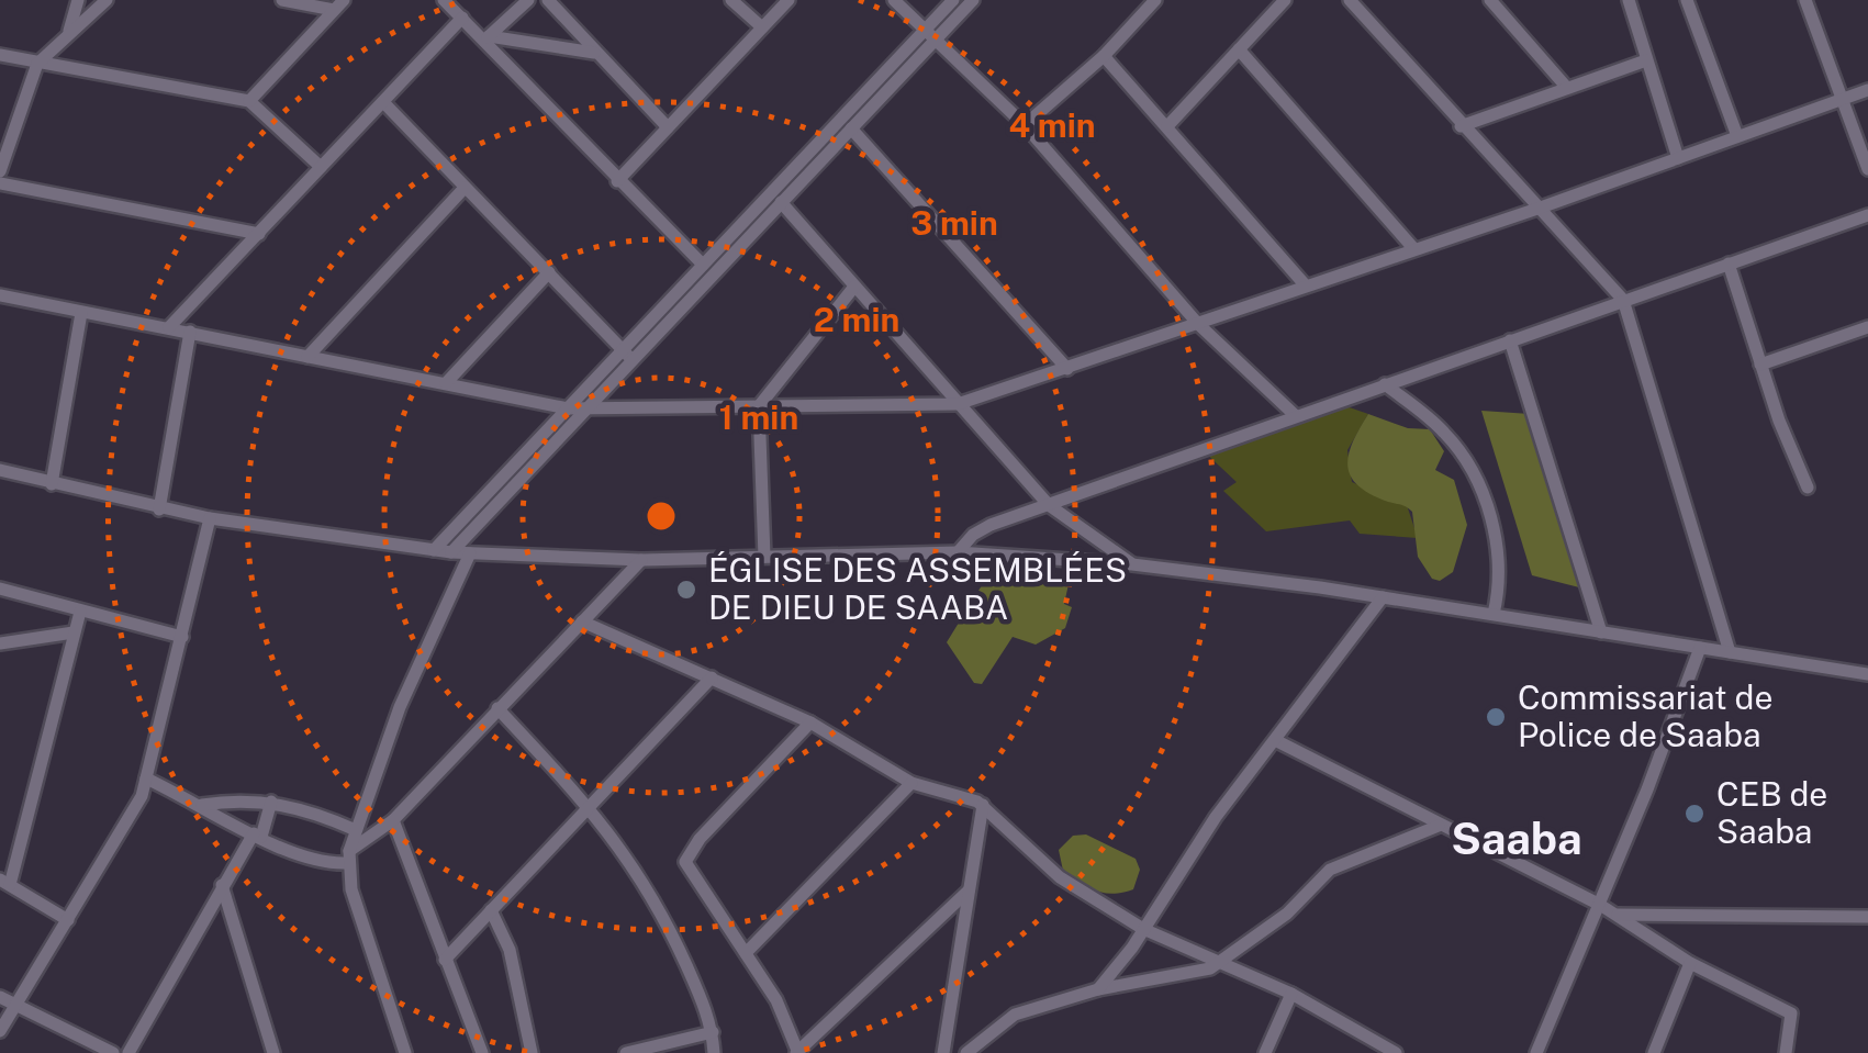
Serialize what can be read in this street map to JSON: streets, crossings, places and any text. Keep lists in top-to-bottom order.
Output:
{
  "districts": ["Saaba"],
  "places": ["ÉGLISE DES ASSEMBLÉES DE DIEU DE SAABA", "Commissariat de Police de Saaba", "CEB de Saaba"],
  "rings": [
    "4 min",
    "3 min",
    "2 min",
    "1 min"
  ]
}
